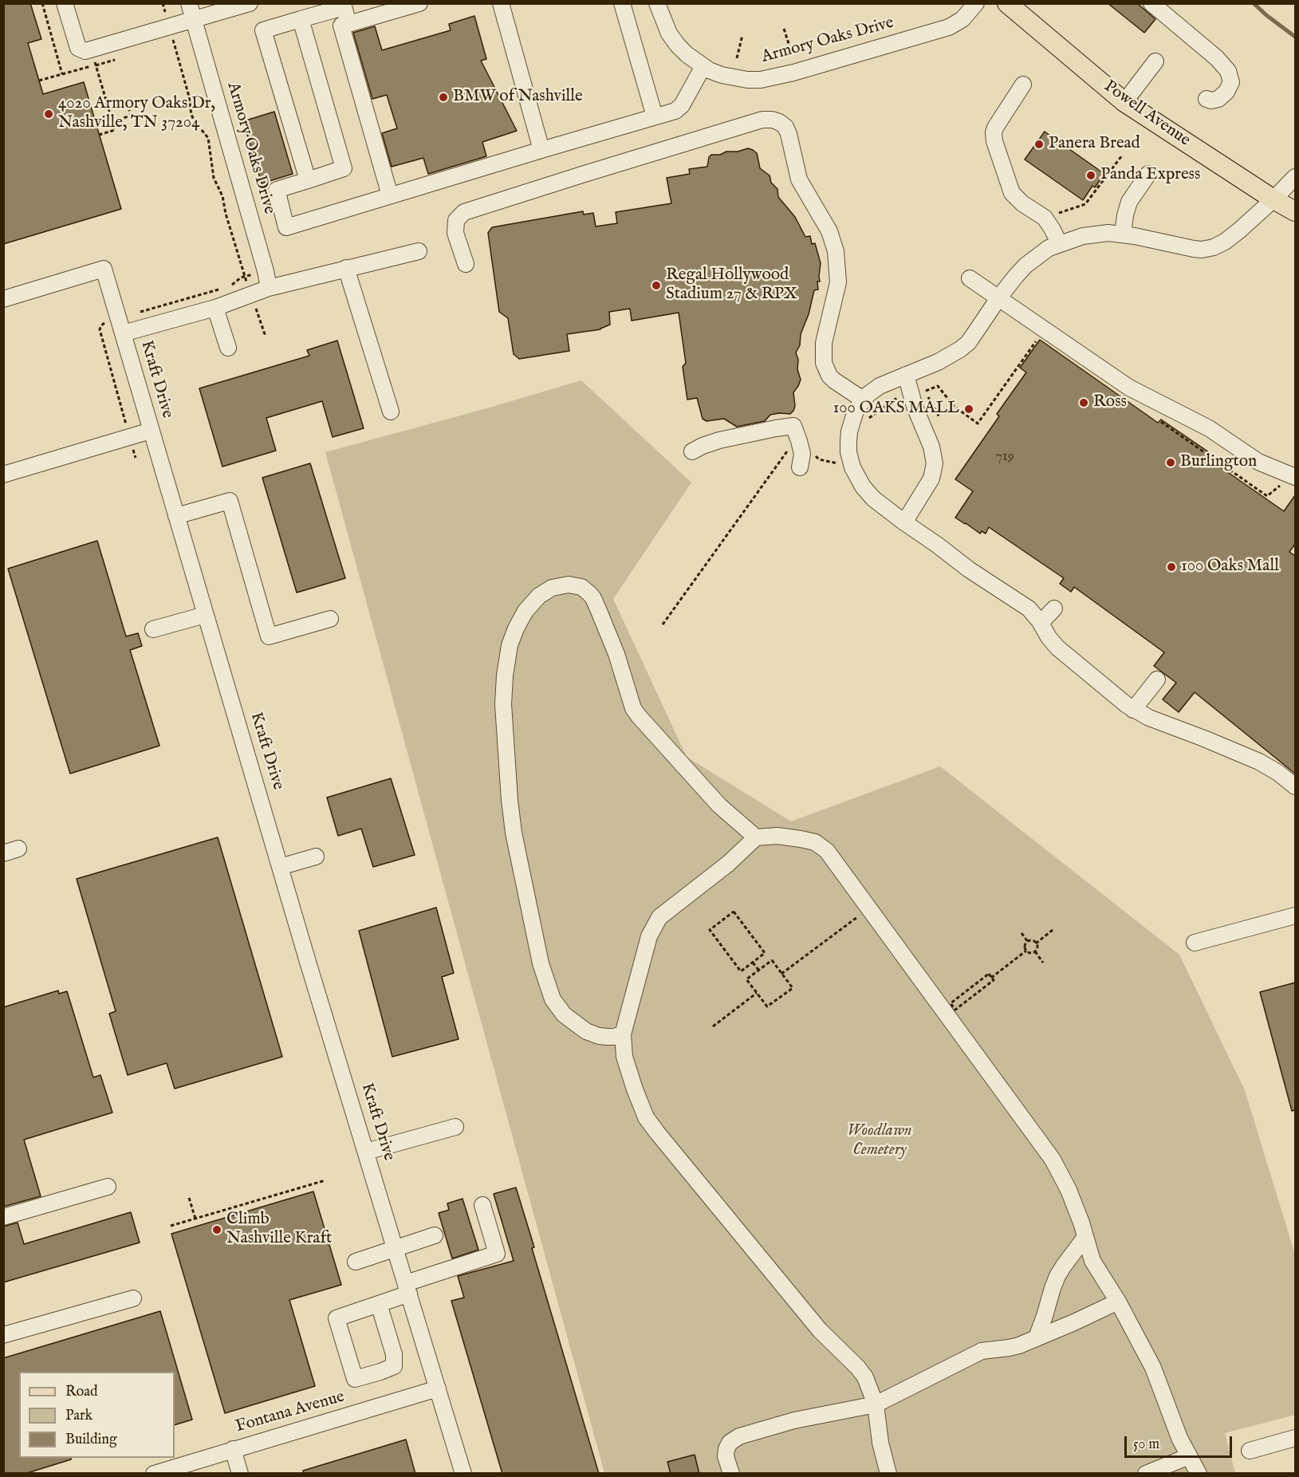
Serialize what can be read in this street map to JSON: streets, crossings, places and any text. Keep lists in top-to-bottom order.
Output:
{
  "streets": {
    "main road": ["Powell Avenue"],
    "street": ["Armory Oaks Drive", "Kraft Drive", "Fontana Avenue"]
  },
  "crossings": [
    ["Armory Oaks Drive", "Kraft Drive"],
    ["Kraft Drive", "Fontana Avenue"]
  ],
  "parks": ["Woodlawn Cemetery"],
  "places": [
    "BMW of Nashville",
    "4020 Armory Oaks Dr, Nashville, TN 37204",
    "Panera Bread",
    "Panda Express",
    "Regal Hollywood Stadium 27 & RPX",
    "Ross",
    "100 OAKS MALL",
    "Burlington",
    "100 Oaks Mall",
    "Climb Nashville Kraft"
  ],
  "house_numbers": ["719"],
  "legend": ["Road", "Park", "Building"],
  "scale_bar": "50 m"
}
